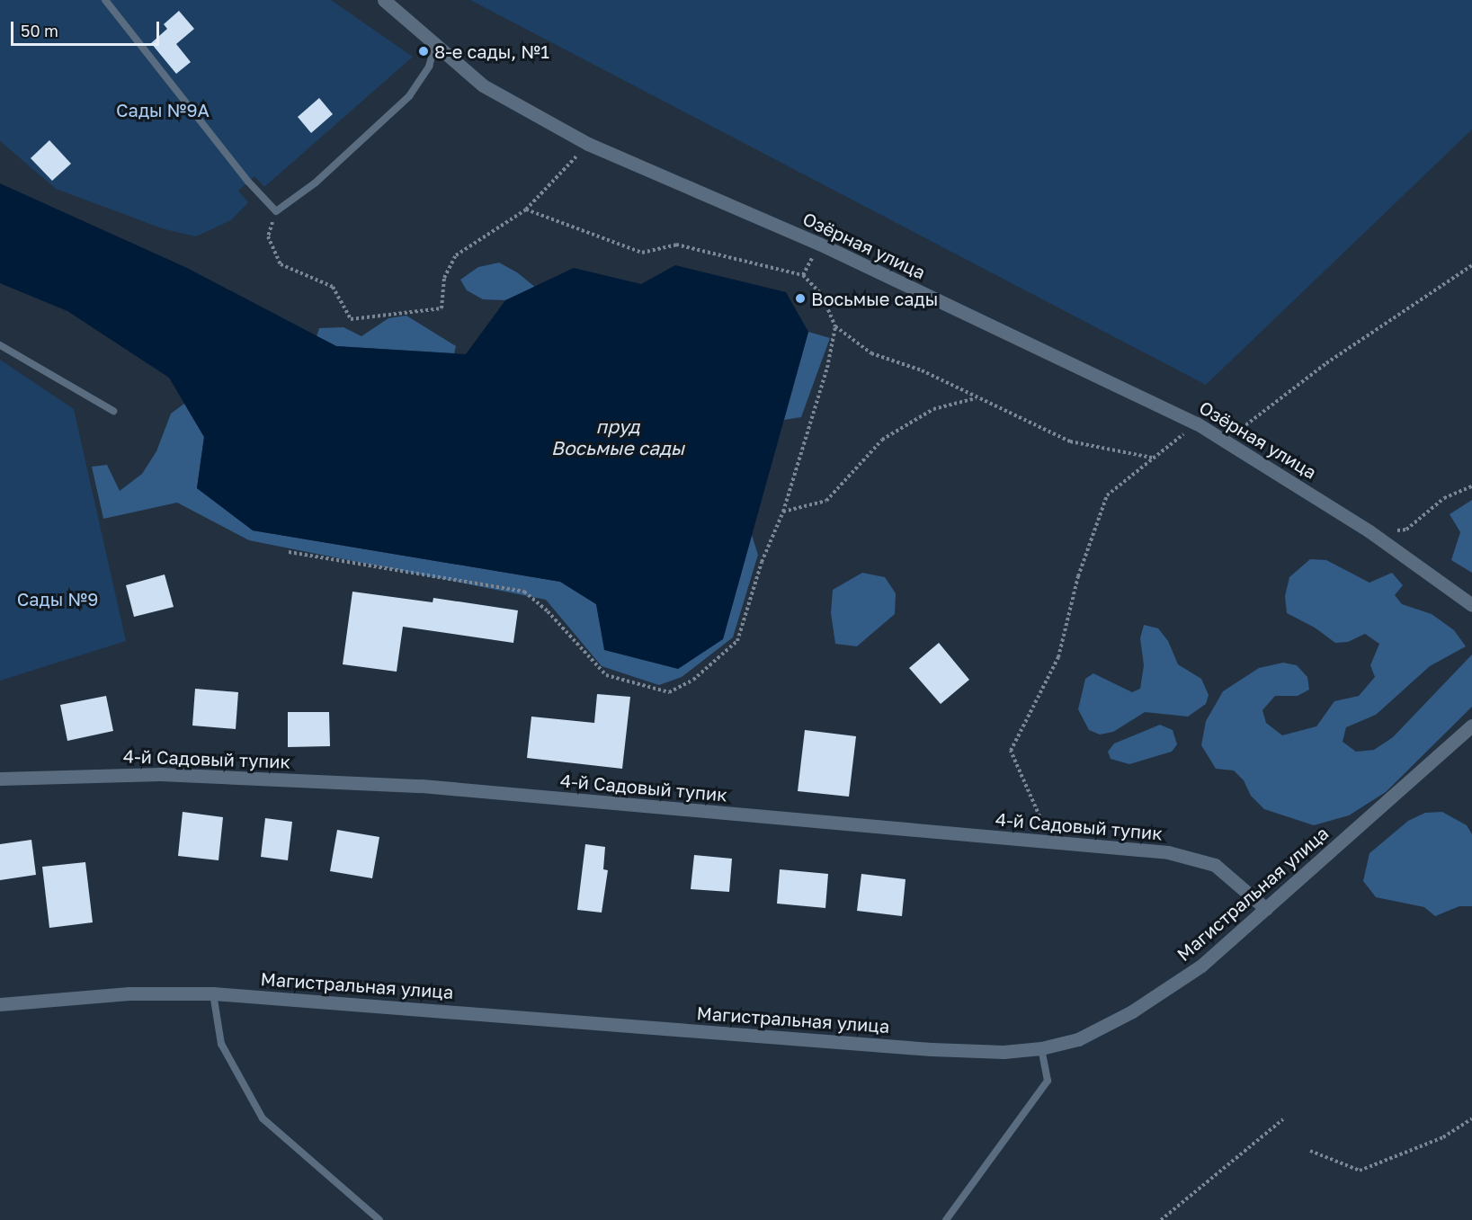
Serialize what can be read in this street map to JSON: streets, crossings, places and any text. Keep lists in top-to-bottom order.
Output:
{
  "streets": {
    "street": ["Озёрная улица", "4-й Садовый тупик", "Магистральная улица"]
  },
  "crossings": [
    ["4-й Садовый тупик", "Магистральная улица"]
  ],
  "water": ["пруд Восьмые сады"],
  "parks": ["Сады №9А", "Сады №9"],
  "places": ["8-е сады, №1", "Восьмые сады"],
  "scale_bar": "50 m"
}
